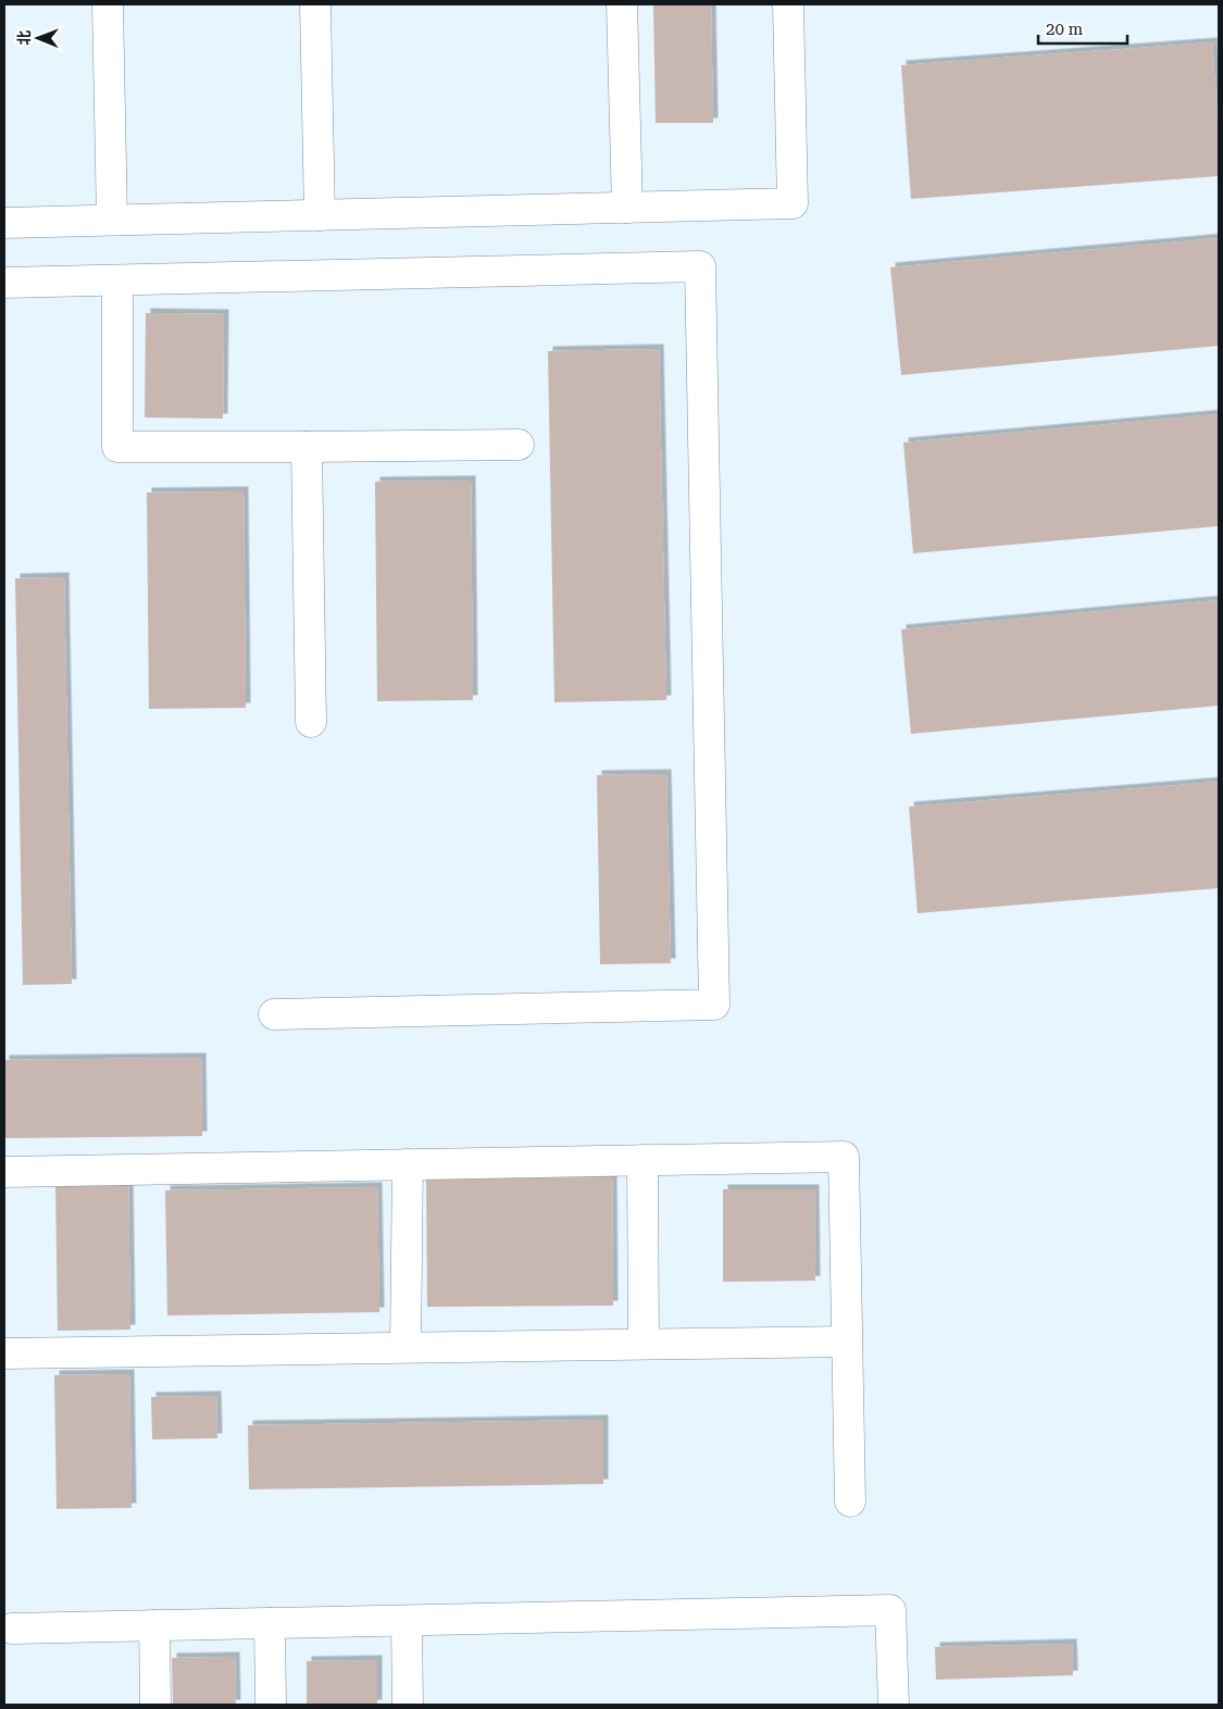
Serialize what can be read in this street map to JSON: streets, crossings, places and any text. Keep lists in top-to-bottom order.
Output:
{
  "scale_bar": "20 m",
  "north": "left"
}
